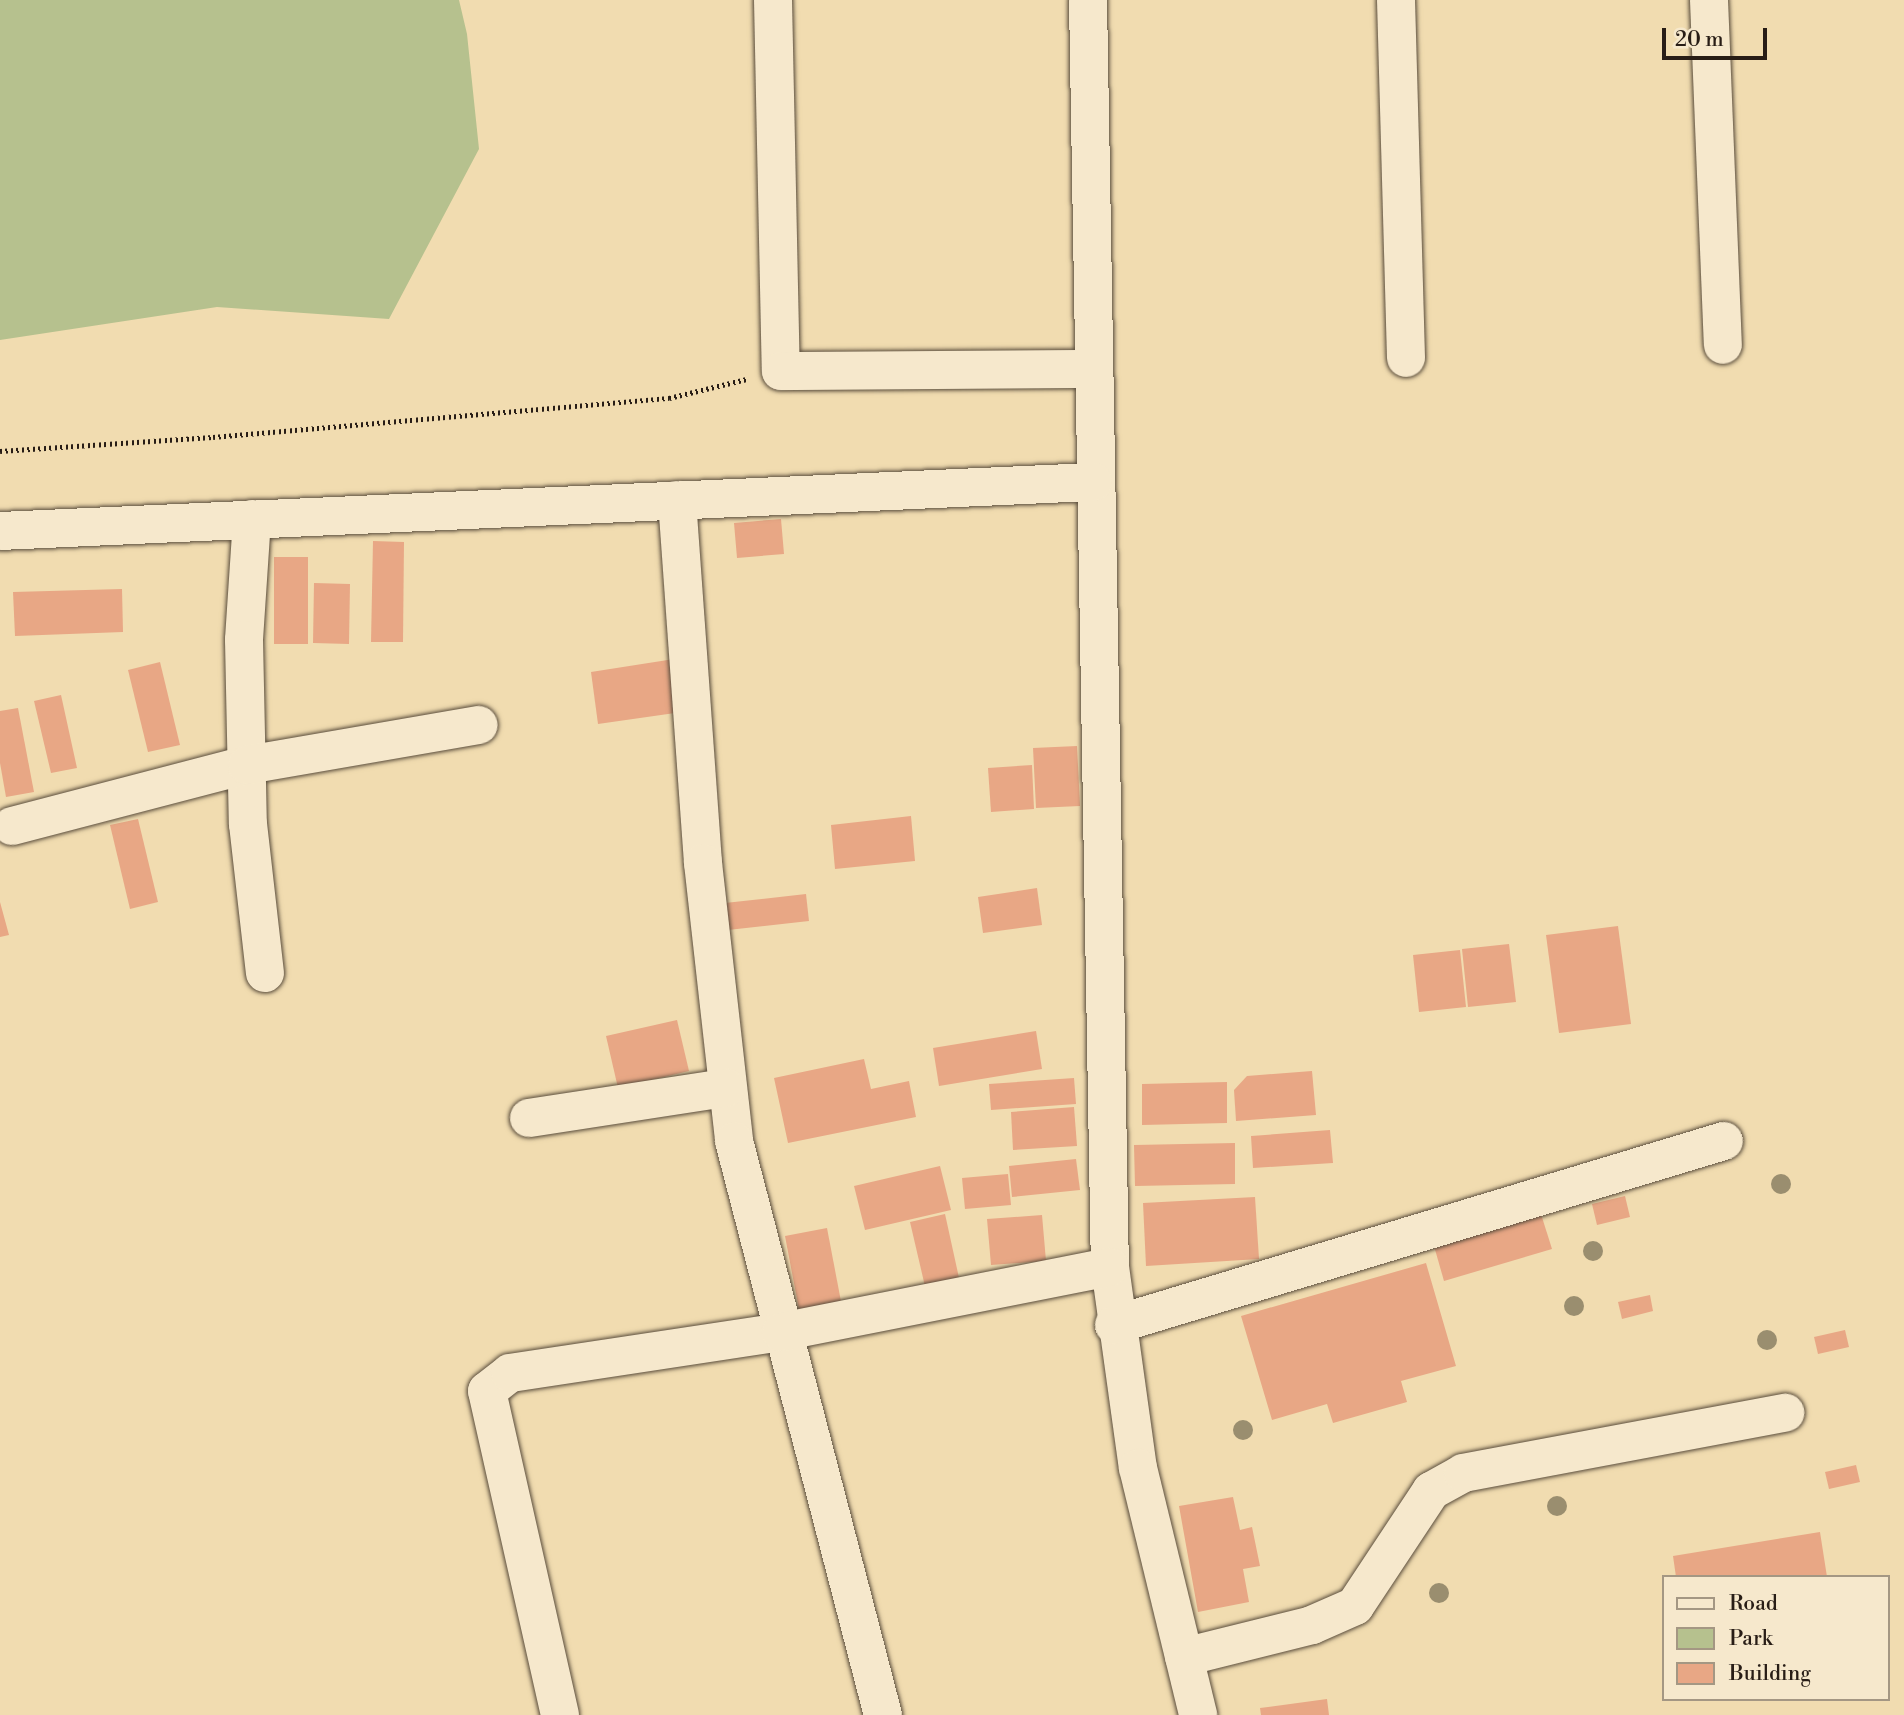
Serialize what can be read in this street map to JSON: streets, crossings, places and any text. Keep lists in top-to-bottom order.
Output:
{
  "legend": ["Road", "Park", "Building"],
  "scale_bar": "20 m"
}
